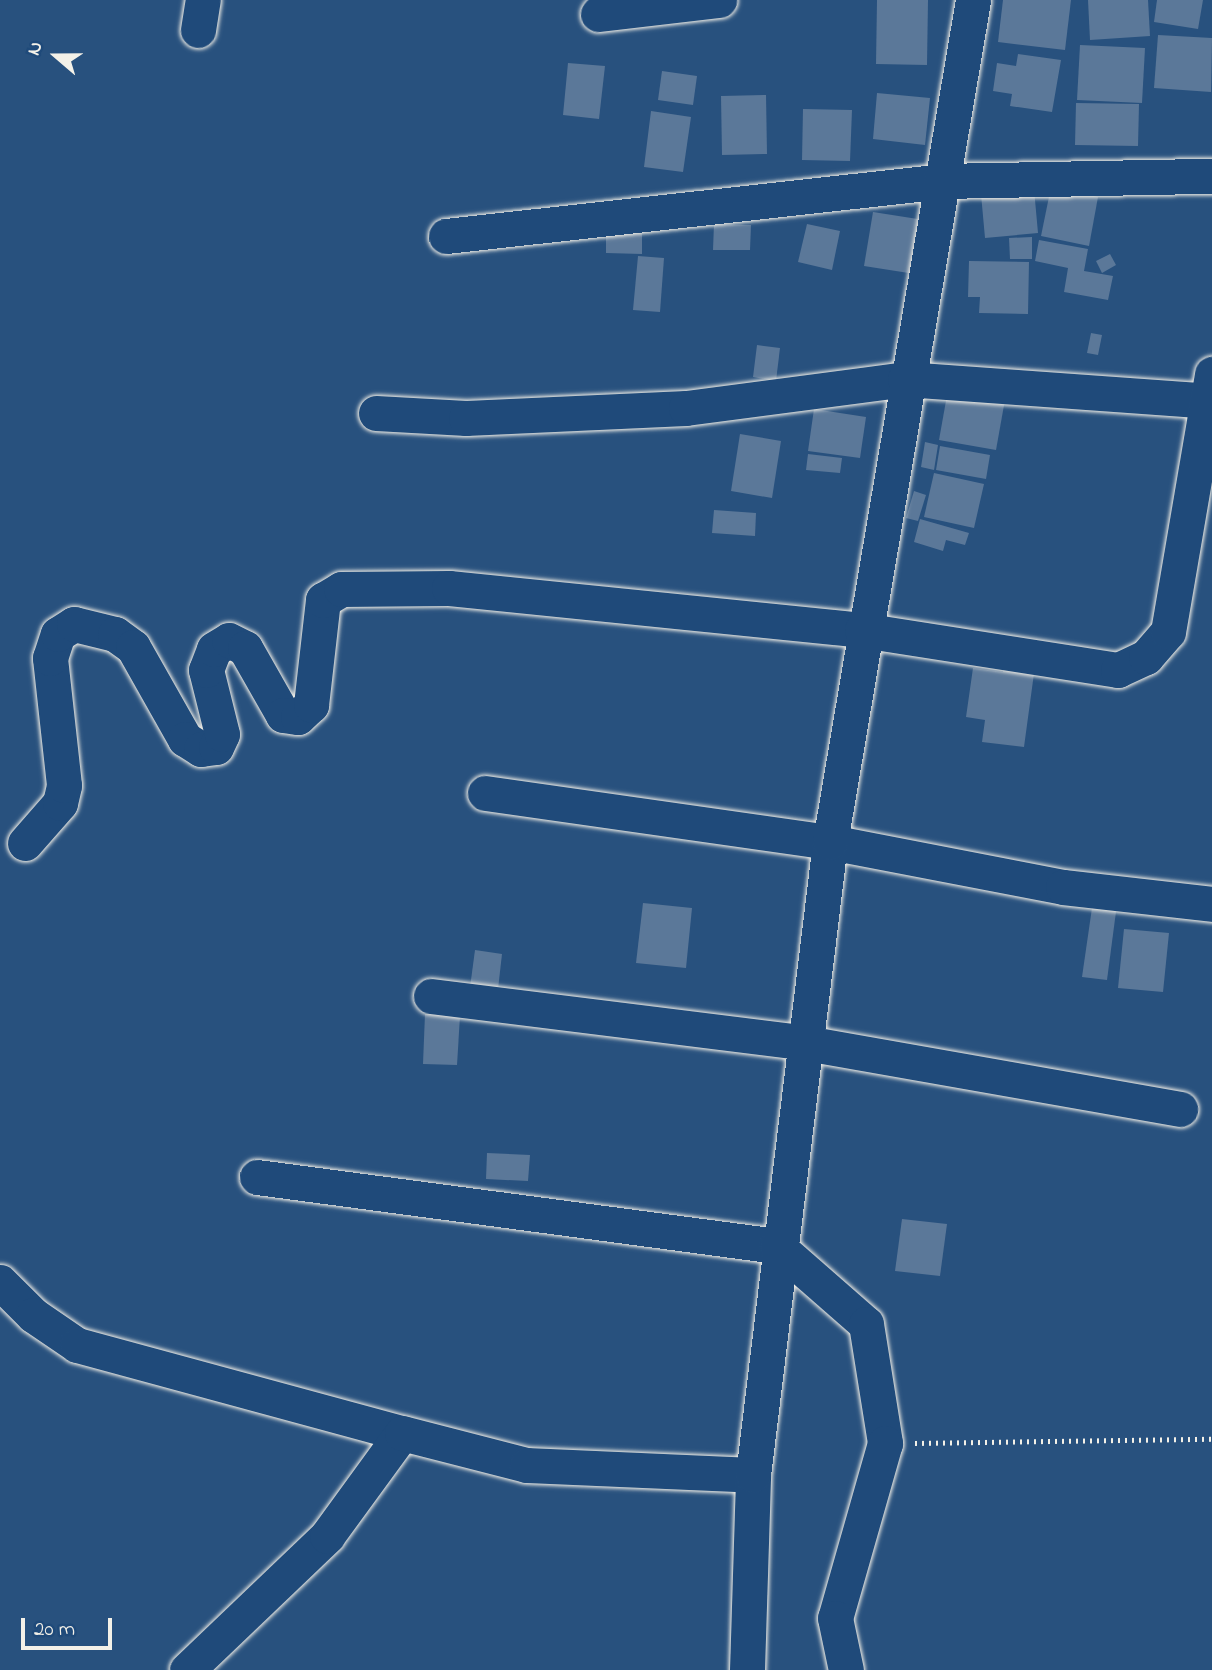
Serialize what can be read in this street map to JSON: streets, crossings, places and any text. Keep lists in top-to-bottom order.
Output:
{
  "scale_bar": "20 m",
  "north": "left"
}
